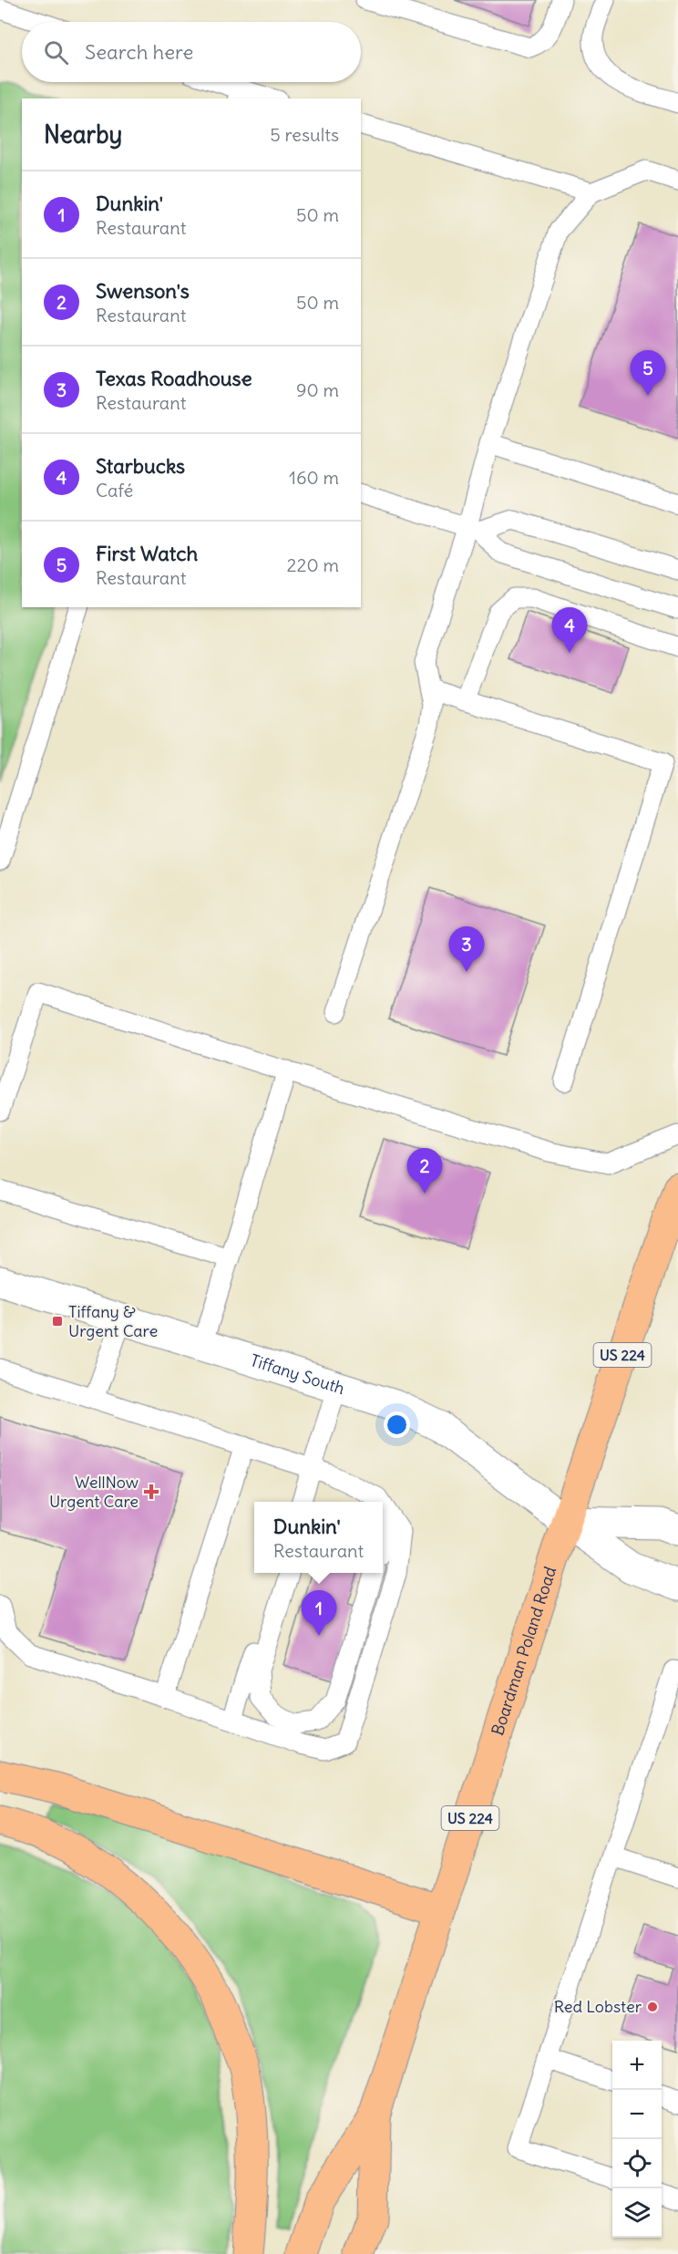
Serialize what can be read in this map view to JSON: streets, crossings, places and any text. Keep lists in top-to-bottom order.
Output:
{
  "streets": {
    "main road": ["US 224", "Boardman Poland Road"],
    "street": ["Tiffany South"]
  },
  "crossings": [
    ["Tiffany South", "Boardman Poland Road"]
  ],
  "places": {
    "transit": ["Tiffany & Urgent Care"],
    "health": ["WellNow Urgent Care"],
    "other": ["Red Lobster"]
  },
  "page": {
    "search": "Search here",
    "heading": ["Nearby", "5 results"],
    "list": [
      {
        "mark": "1",
        "name": "Dunkin'",
        "note": "Restaurant",
        "value": "50 m"
      },
      {
        "mark": "2",
        "name": "Swenson's",
        "note": "Restaurant",
        "value": "50 m"
      },
      {
        "mark": "3",
        "name": "Texas Roadhouse",
        "note": "Restaurant",
        "value": "90 m"
      },
      {
        "mark": "4",
        "name": "Starbucks",
        "note": "Café",
        "value": "160 m"
      },
      {
        "mark": "5",
        "name": "First Watch",
        "note": "Restaurant",
        "value": "220 m"
      }
    ],
    "pins": [
      "5",
      "4",
      "3",
      "2",
      "1"
    ],
    "popup": ["Dunkin'", "Restaurant"],
    "map_buttons": ["+", "−"]
  }
}
